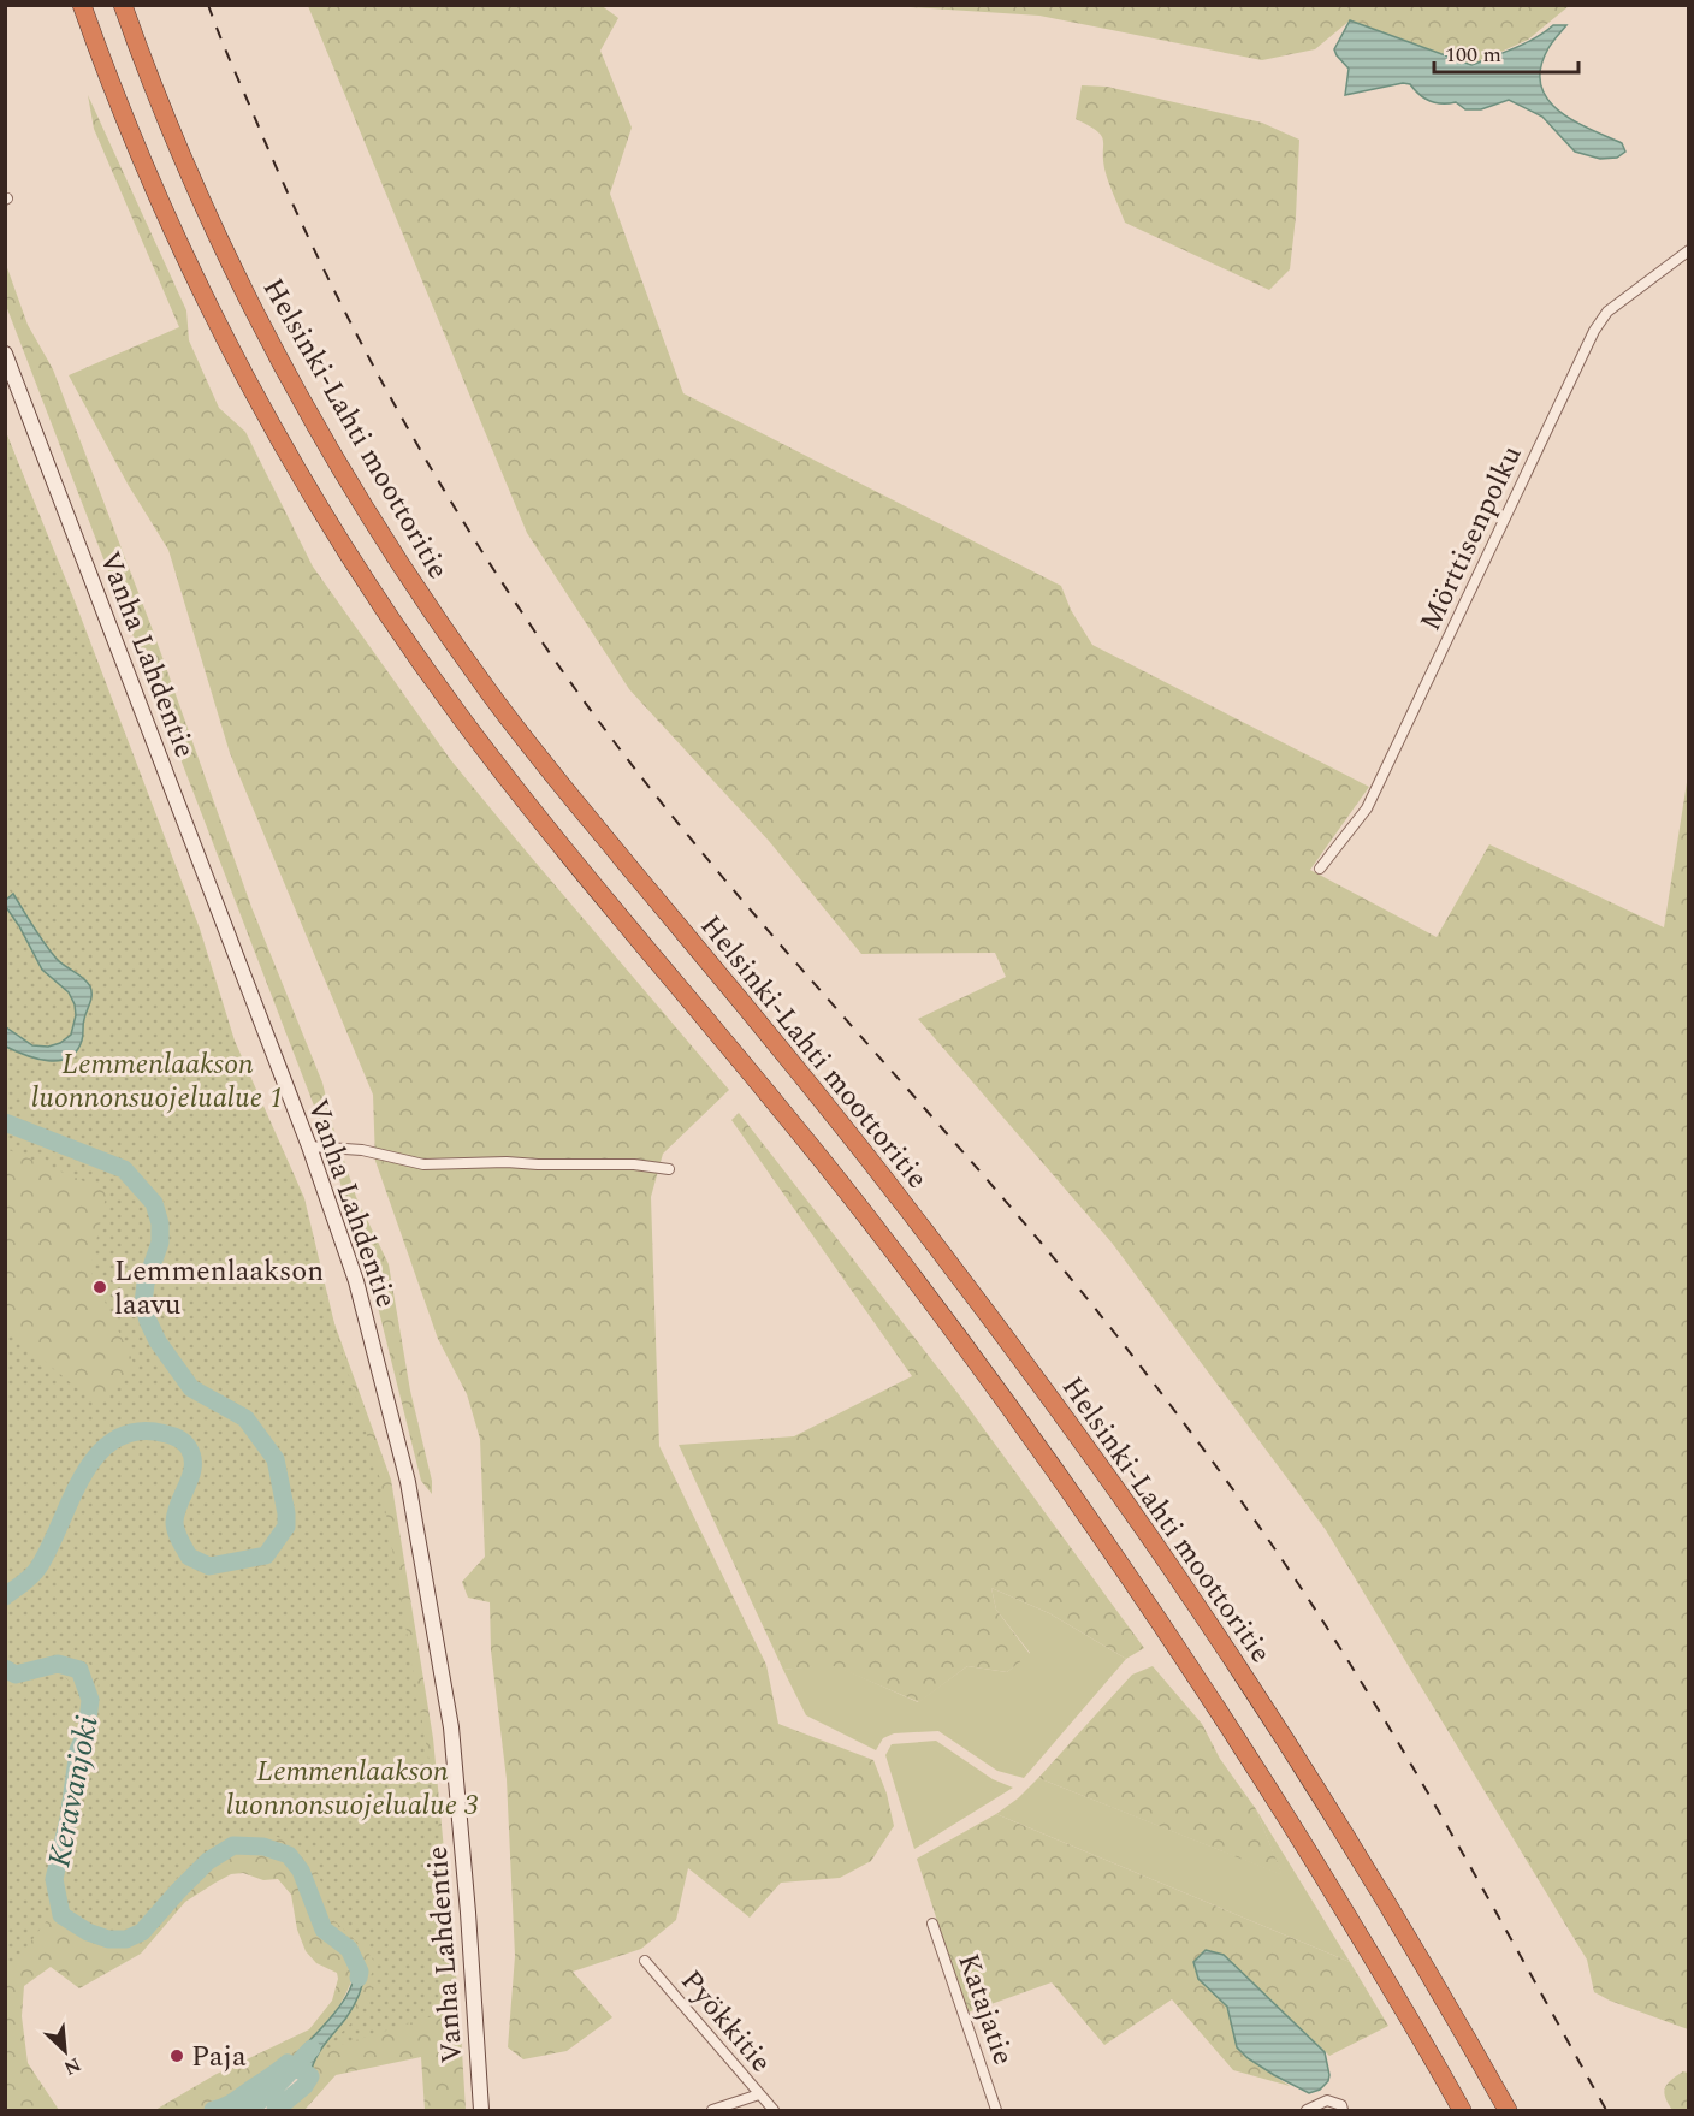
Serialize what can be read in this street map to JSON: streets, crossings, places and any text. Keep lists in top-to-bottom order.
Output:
{
  "streets": {
    "highway": ["Helsinki-Lahti moottoritie"],
    "main road": ["Vanha Lahdentie"],
    "street": ["Mörttisenpolku", "Katajatie", "Pyökkitie"]
  },
  "water": ["Keravanjoki"],
  "parks": ["Lemmenlaakson luonnonsuojelualue 1", "Lemmenlaakson luonnonsuojelualue 3"],
  "places": ["Lemmenlaakson laavu", "Paja"],
  "scale_bar": "100 m",
  "north": "bottom right"
}
